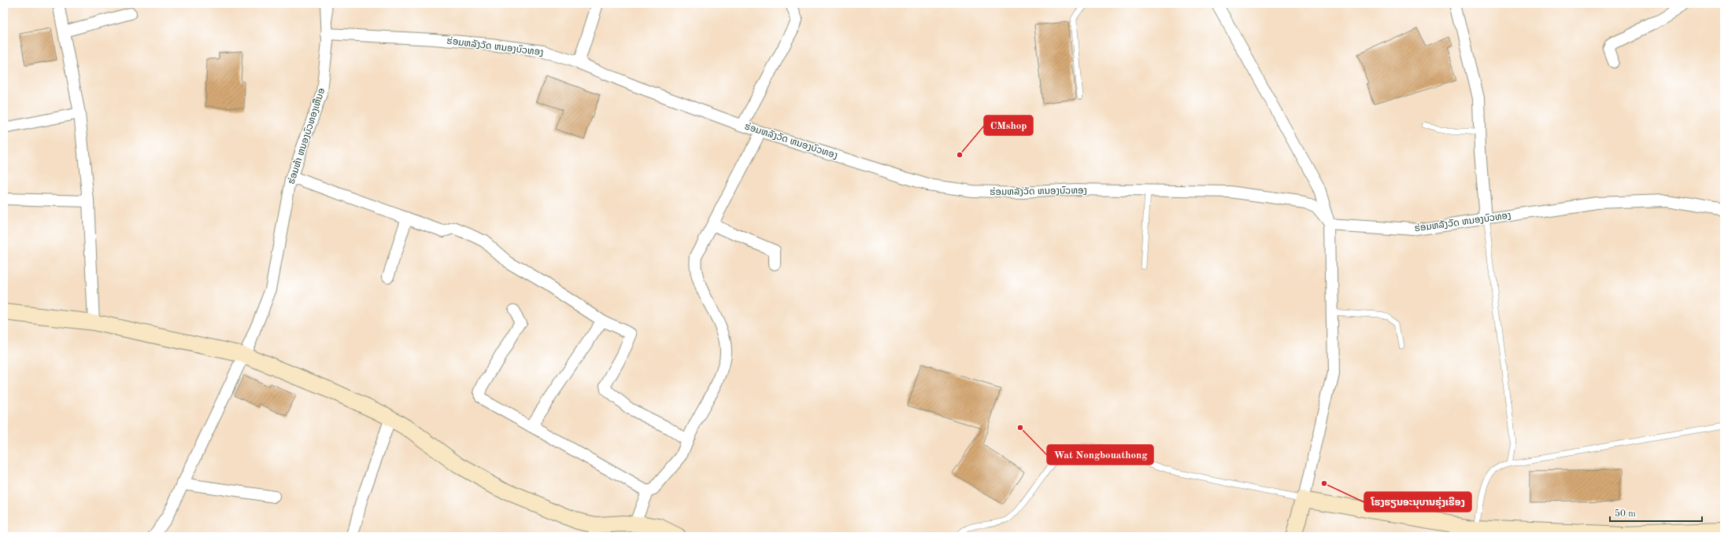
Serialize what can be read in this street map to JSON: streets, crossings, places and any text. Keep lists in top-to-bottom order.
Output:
{
  "streets": {
    "street": ["ຮ່ອມຫລັງວັດ ຫນອງບົວທອງ", "ຮ່ອມຫ້າ ຫນອງບົວທອງເຫືນອ"]
  },
  "crossings": [
    ["ຮ່ອມຫລັງວັດ ຫນອງບົວທອງ", "ຮ່ອມຫ້າ ຫນອງບົວທອງເຫືນອ"]
  ],
  "places": ["CMshop", "Wat Nongbouathong", "ໂຮງຮຽນອະນຸບານຮຸ່ງເຮືອງ"],
  "scale_bar": "50 m"
}
